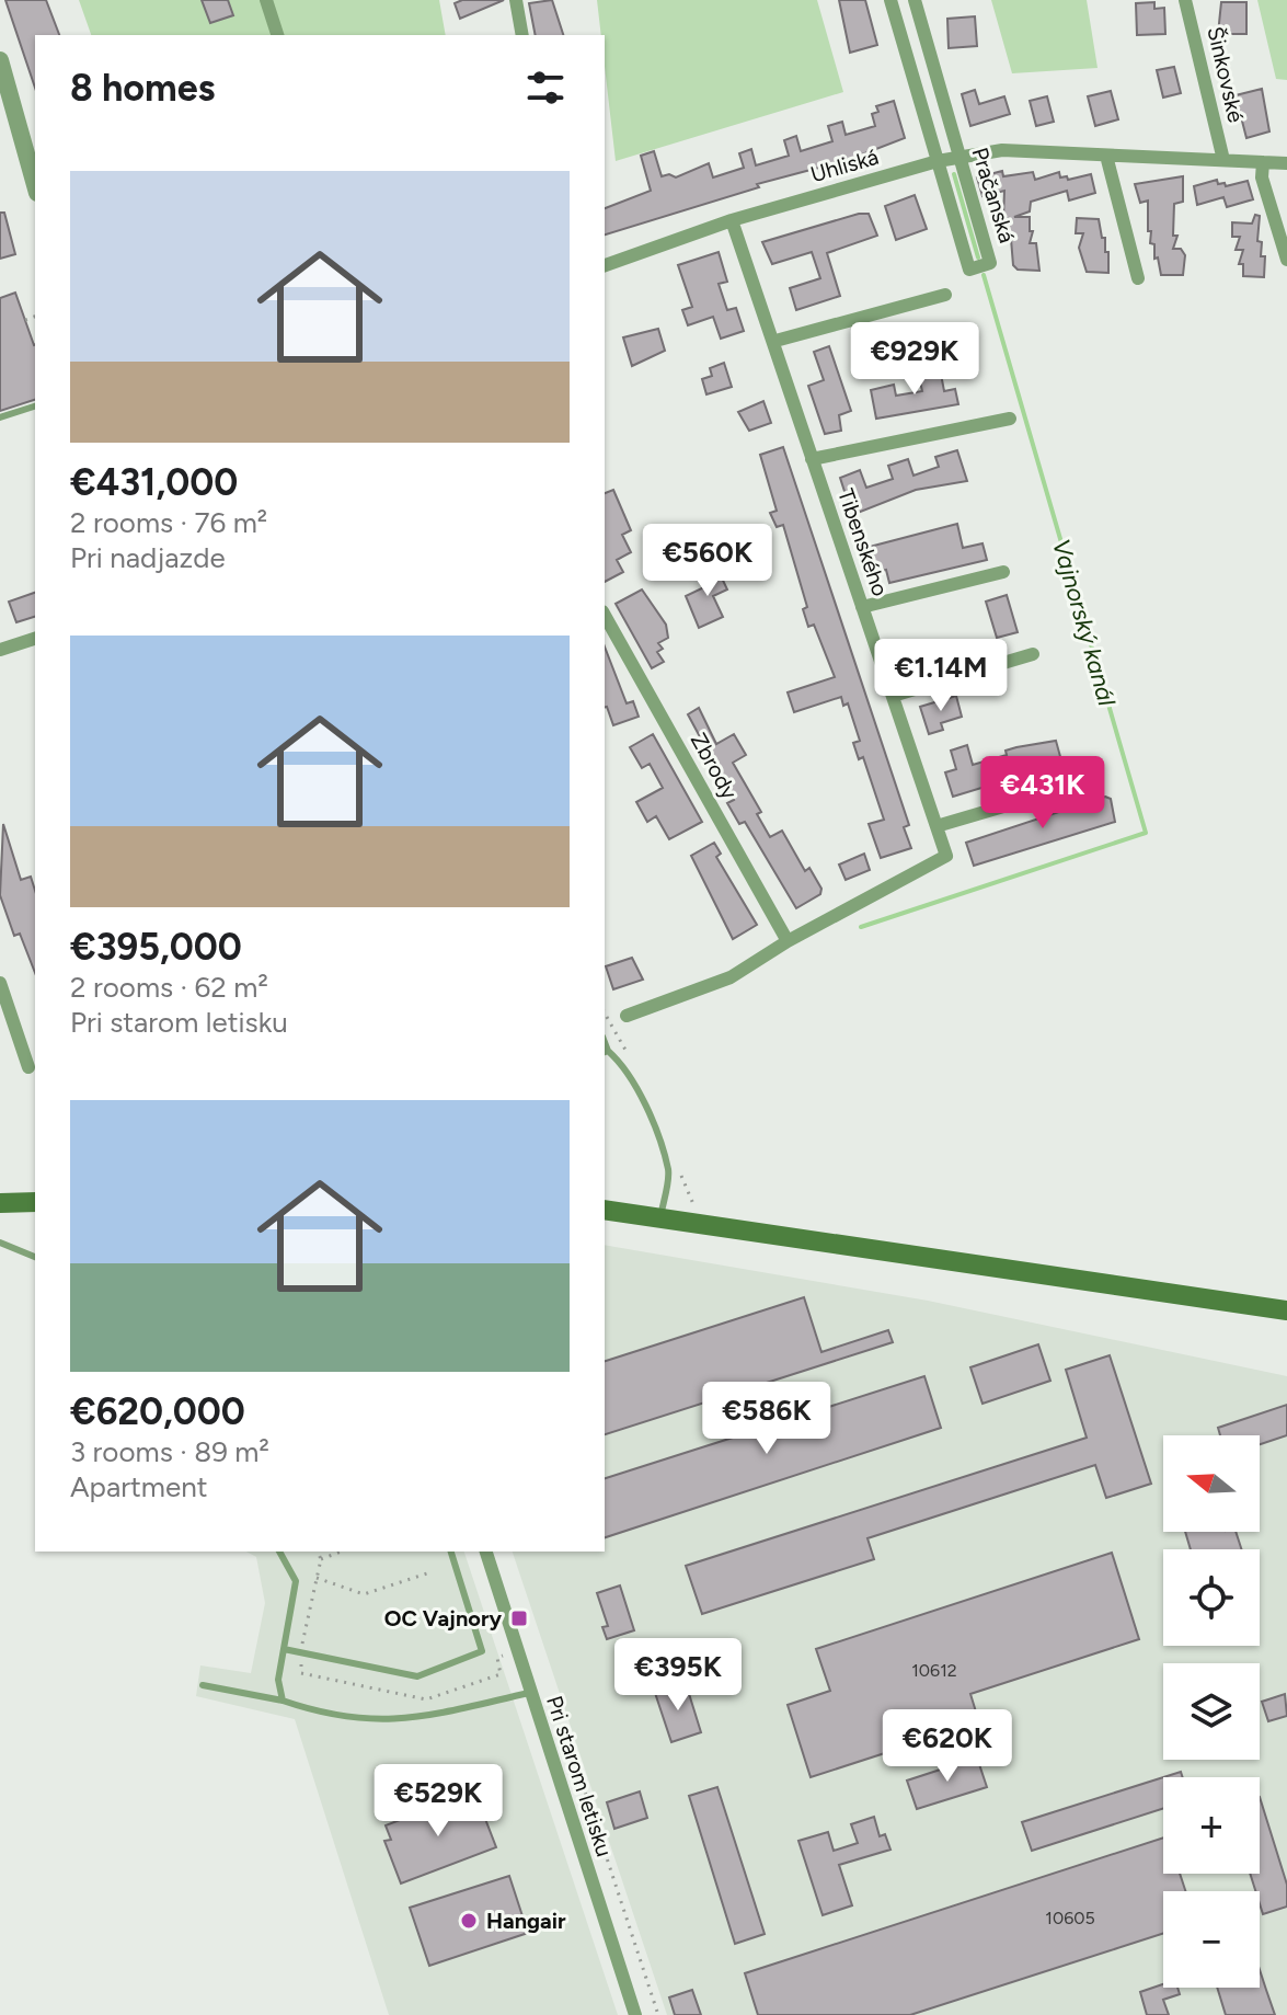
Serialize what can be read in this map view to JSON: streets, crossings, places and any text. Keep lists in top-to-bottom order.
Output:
{
  "streets": {
    "street": [
      "Šinkovské",
      "Uhliská",
      "Pračanská",
      "Tibenského",
      "Zbrody",
      "Pri starom letisku"
    ]
  },
  "crossings": [
    ["Šinkovské", "Uhliská"],
    ["Uhliská", "Pračanská"],
    ["Uhliská", "Tibenského"],
    ["Tibenského", "Zbrody"]
  ],
  "water": ["Vajnorský kanál"],
  "places": {
    "transit": ["OC Vajnory"],
    "other": ["Hangair"]
  },
  "house_numbers": ["10612", "10605"],
  "north": "left",
  "page": {
    "heading": "8 homes",
    "list": [
      {
        "name": "€431,000",
        "note": "2 rooms · 76 m² · Pri nadjazde"
      },
      {
        "name": "€395,000",
        "note": "2 rooms · 62 m² · Pri starom letisku"
      },
      {
        "name": "€620,000",
        "note": "3 rooms · 89 m² · Apartment"
      }
    ],
    "price": [
      "€929K",
      "€560K",
      "€1.14M",
      "€431K",
      "€586K",
      "€395K",
      "€620K",
      "€529K"
    ],
    "map_buttons": ["+", "−"]
  }
}
